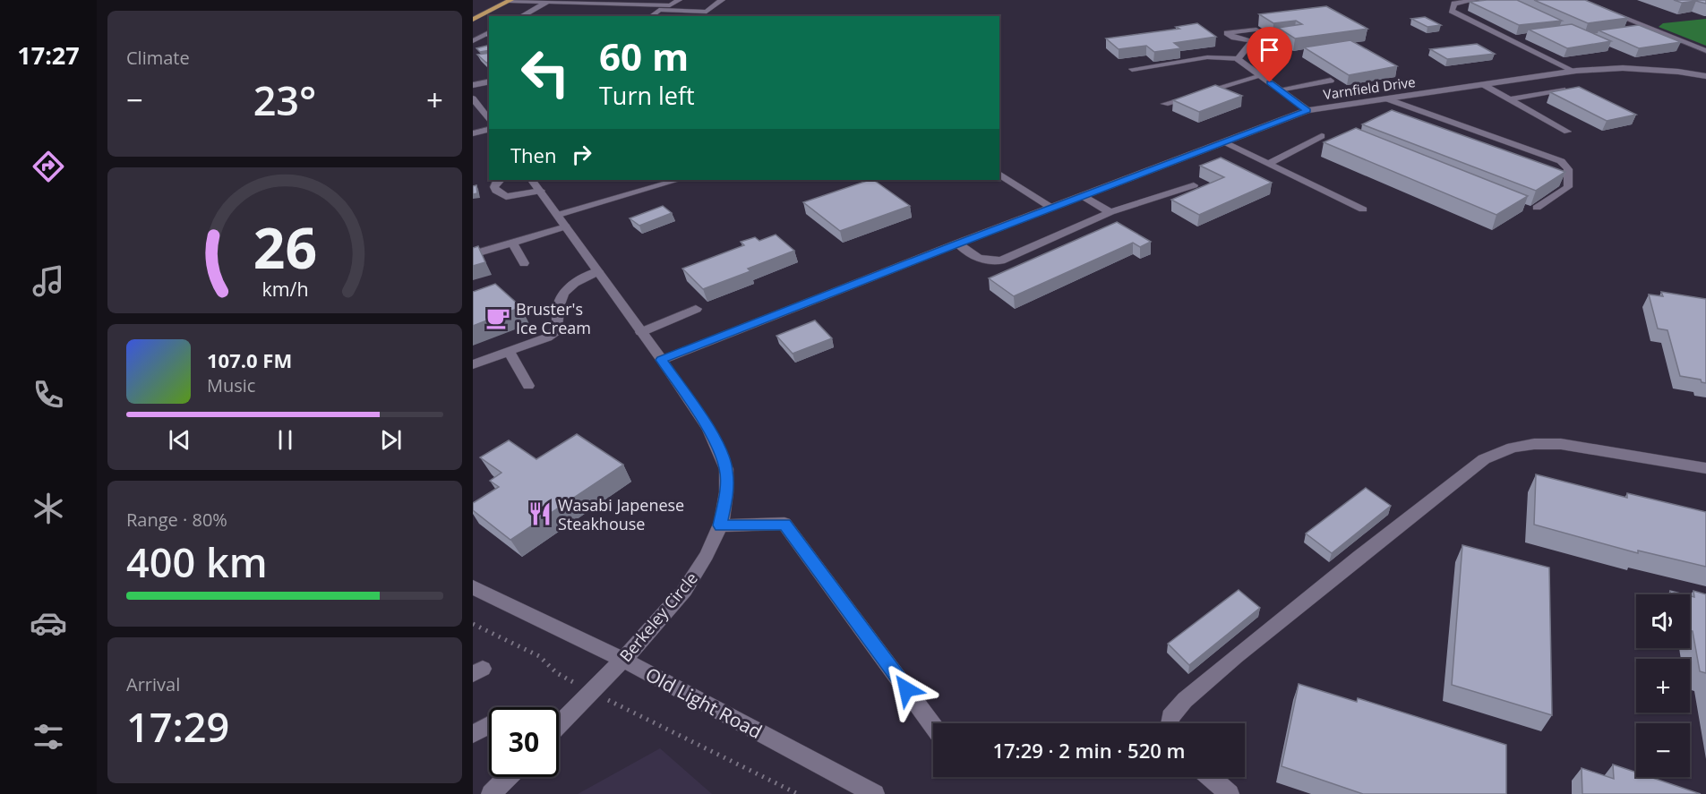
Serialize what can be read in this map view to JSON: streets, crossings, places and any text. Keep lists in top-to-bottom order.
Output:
{
  "streets": {
    "street": ["Varnfield Drive", "Berkeley Circle", "Old Light Road"]
  },
  "crossings": [
    ["Varnfield Drive", "Berkeley Circle"],
    ["Berkeley Circle", "Old Light Road"]
  ],
  "places": {
    "cafe": ["Bruster's Ice Cream"],
    "restaurant": ["Wasabi Japenese Steakhouse"]
  },
  "page": {
    "tabs": "17:27",
    "tile": [
      "Climate",
      ["Range · 80%", "400 km"],
      ["Arrival", "17:29"]
    ],
    "turn": ["60 m", "Turn left"],
    "heat": ["−", "23°", "+"],
    "then": "Then",
    "song": ["107.0 FM", "Music"],
    "map_buttons": ["+", "−"],
    "limit": "30",
    "trip": "17:29 · 2 min · 520 m",
    "gauge": ["26", "km/h"]
  }
}
